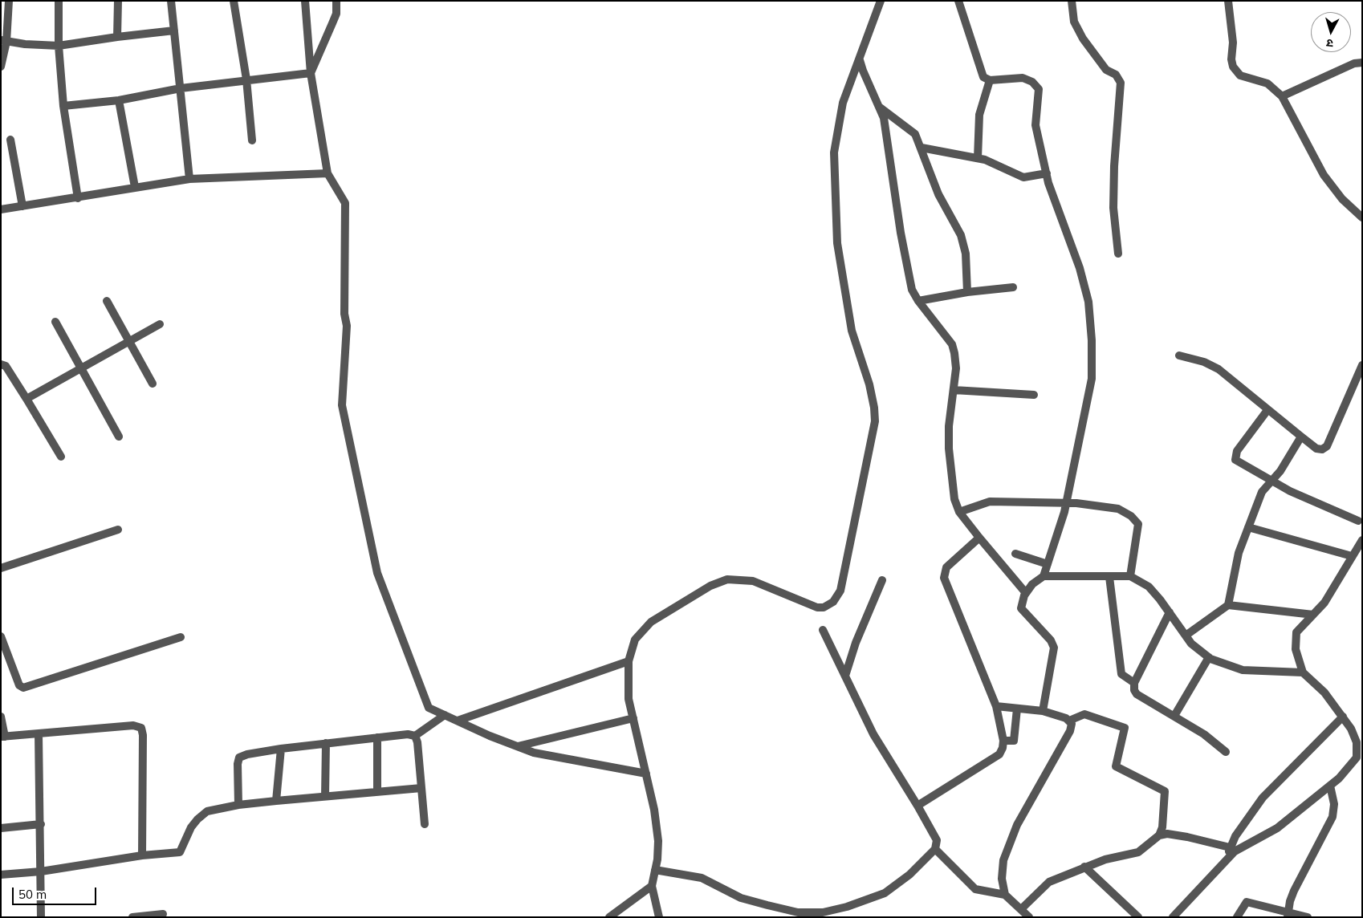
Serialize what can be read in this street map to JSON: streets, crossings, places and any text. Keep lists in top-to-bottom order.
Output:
{
  "scale_bar": "50 m",
  "north": "bottom"
}
